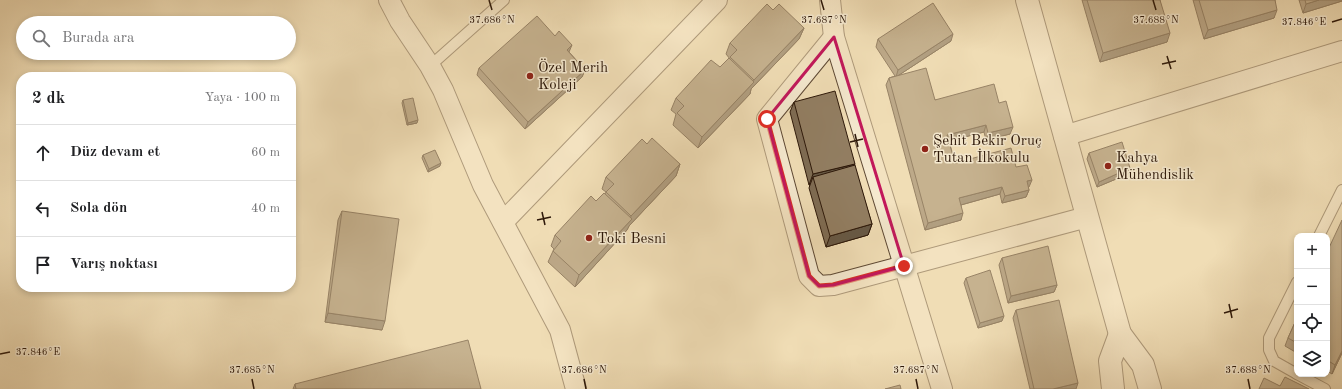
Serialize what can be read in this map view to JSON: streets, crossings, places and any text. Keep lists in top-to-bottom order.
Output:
{
  "places": [
    "Özel Merih Koleji",
    "Şehit Bekir Oruç Tutan İlkokulu",
    "Kahya Mühendislik",
    "Toki Besni"
  ],
  "page": {
    "search": "Burada ara",
    "heading": ["2 dk", "Yaya · 100 m"],
    "list": [
      ["Düz devam et", "60 m"],
      ["Sola dön", "40 m"],
      "Varış noktası"
    ],
    "map_buttons": ["+", "−"]
  },
  "coordinates": [
    "37.686°N",
    "37.687°N",
    "37.688°N",
    "37.846°E",
    "37.685°N"
  ]
}
